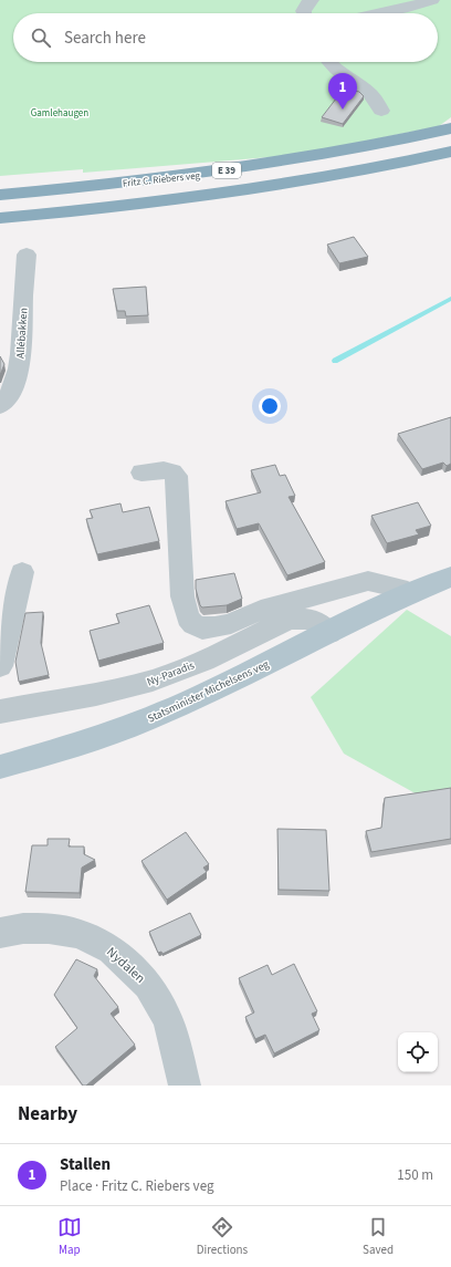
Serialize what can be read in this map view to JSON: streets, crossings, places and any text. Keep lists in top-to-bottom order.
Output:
{
  "streets": {
    "highway": ["E 39", "Fritz C. Riebers veg"],
    "main road": ["Statsminister Michelsens veg"],
    "street": ["Allébakken", "Ny-Paradis", "Nydalen"]
  },
  "crossings": [
    ["Ny-Paradis", "Statsminister Michelsens veg"]
  ],
  "parks": ["Gamlehaugen"],
  "page": {
    "search": "Search here",
    "pins": "1",
    "heading": "Nearby",
    "list": [
      {
        "mark": "1",
        "name": "Stallen",
        "note": "Place · Fritz C. Riebers veg",
        "value": "150 m"
      }
    ],
    "nav": ["Map", "Directions", "Saved"]
  }
}
